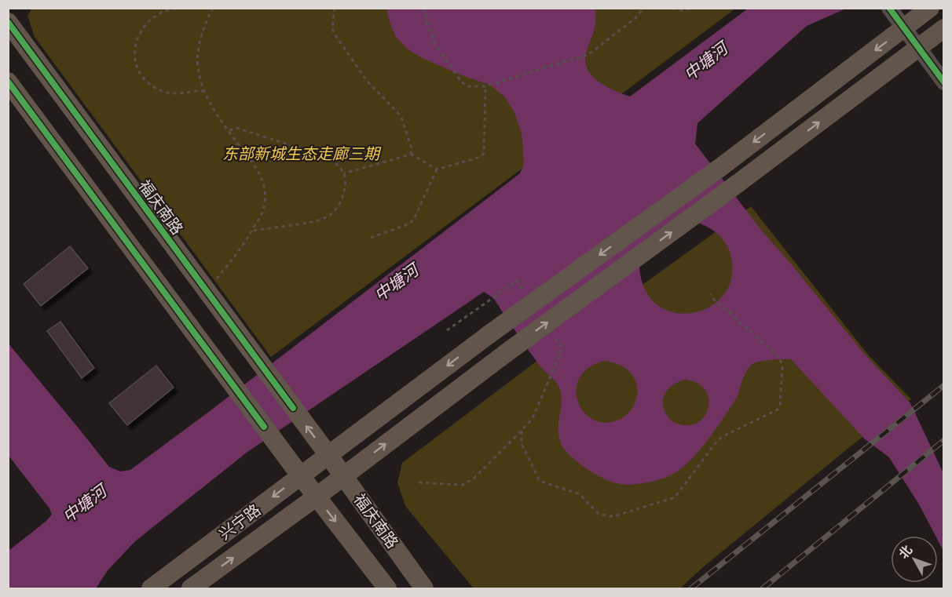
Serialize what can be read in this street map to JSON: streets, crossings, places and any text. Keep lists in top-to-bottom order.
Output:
{
  "streets": {
    "main road": ["福庆南路", "兴宁路"]
  },
  "crossings": [
    ["福庆南路", "兴宁路"]
  ],
  "water": ["中塘河"],
  "parks": ["东部新城生态走廊三期"],
  "north": "top left"
}
